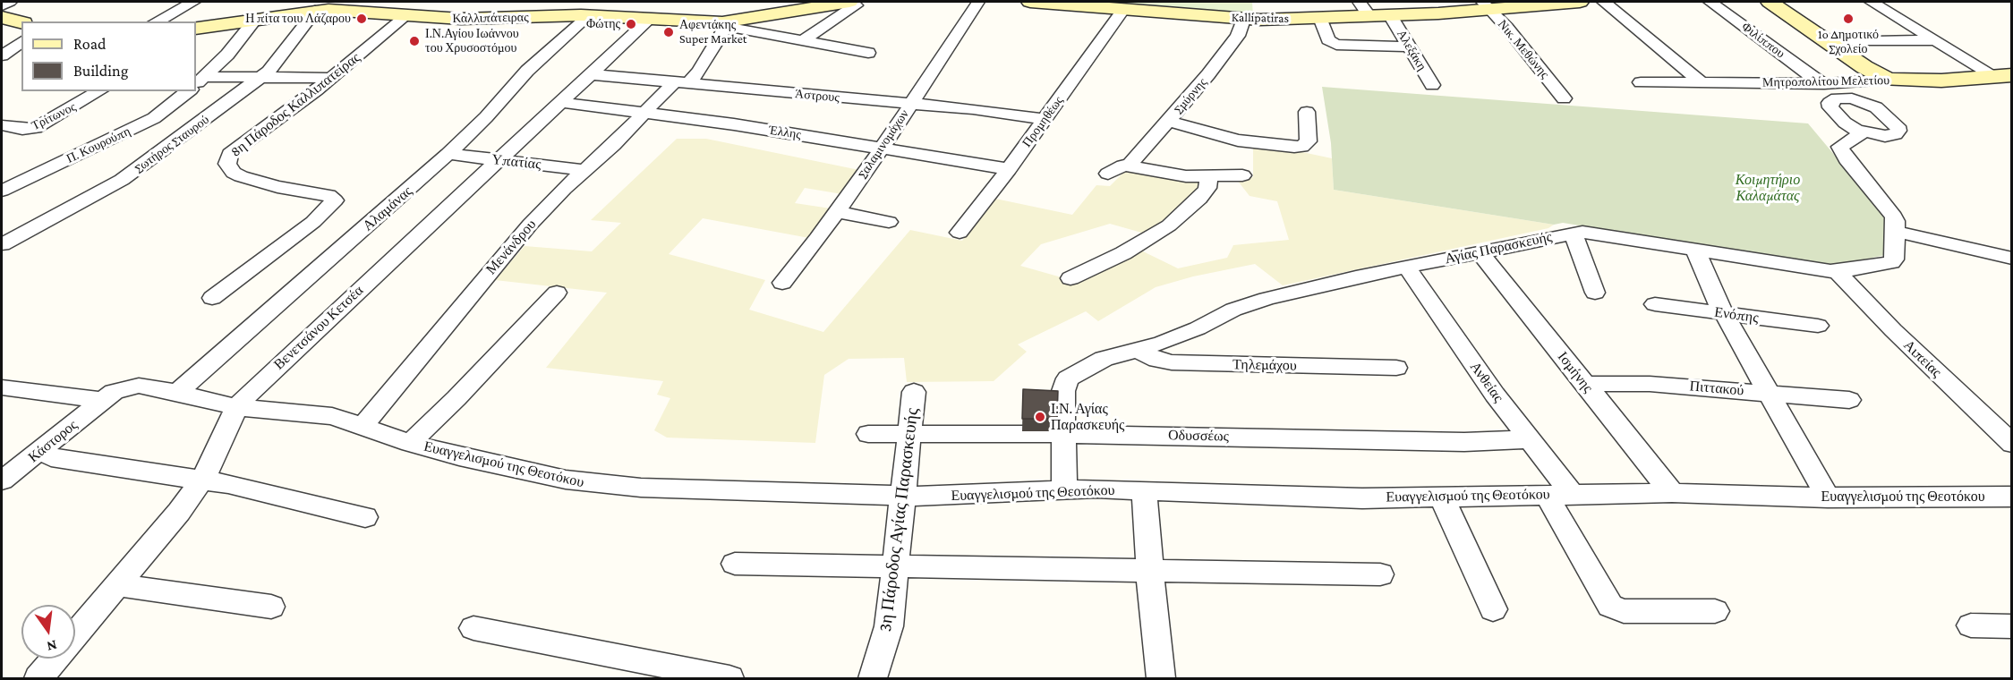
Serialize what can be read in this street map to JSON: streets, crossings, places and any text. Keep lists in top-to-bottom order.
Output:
{
  "streets": {
    "street": [
      "Καλλιπάτειρας",
      "Kallipatiras",
      "Φιλίππου",
      "Νικ. Μεθώνης",
      "Αλεξάκη",
      "Μητροπολίτου Μελετίου",
      "Άστρους",
      "Σμύρνης",
      "8η Πάροδος Καλλιπατείρας",
      "Τρίτωνος",
      "Προμηθέως",
      "Έλλης",
      "Σωτήρος Σταυρού",
      "Σαλαμινομάχων",
      "Π. Κουρούπη",
      "Υπατίας",
      "Αλαμάνας",
      "Μενάνδρου",
      "Αγίας Παρασκευής",
      "Ενόπης",
      "Βενετσάνου Κετσέα",
      "Αιπείας",
      "Τηλεμάχου",
      "Ισμήνης",
      "Ανθείας",
      "Πιττακού",
      "Οδυσσέως",
      "Κάστορος",
      "Ευαγγελισμού της Θεοτόκου",
      "3η Πάροδος Αγίας Παρασκευής"
    ]
  },
  "crossings": [
    ["Καλλιπάτειρας", "8η Πάροδος Καλλιπατείρας"],
    ["Καλλιπάτειρας", "Σωτήρος Σταυρού"],
    ["Καλλιπάτειρας", "Αλαμάνας"],
    ["Καλλιπάτειρας", "Μενάνδρου"],
    ["Καλλιπάτειρας", "Βενετσάνου Κετσέα"],
    ["Kallipatiras", "Νικ. Μεθώνης"],
    ["Kallipatiras", "Αλεξάκη"],
    ["Kallipatiras", "Σμύρνης"],
    ["Kallipatiras", "Προμηθέως"],
    ["Φιλίππου", "Μητροπολίτου Μελετίου"],
    ["Άστρους", "Προμηθέως"],
    ["Άστρους", "Σαλαμινομάχων"],
    ["Άστρους", "Μενάνδρου"],
    ["Άστρους", "Βενετσάνου Κετσέα"],
    ["Προμηθέως", "Έλλης"],
    ["Έλλης", "Σαλαμινομάχων"],
    ["Έλλης", "Μενάνδρου"],
    ["Έλλης", "Βενετσάνου Κετσέα"],
    ["Υπατίας", "Αλαμάνας"],
    ["Υπατίας", "Μενάνδρου"],
    ["Υπατίας", "Βενετσάνου Κετσέα"],
    ["Αλαμάνας", "Ευαγγελισμού της Θεοτόκου"],
    ["Μενάνδρου", "Ευαγγελισμού της Θεοτόκου"],
    ["Αγίας Παρασκευής", "Αιπείας"],
    ["Αγίας Παρασκευής", "Τηλεμάχου"],
    ["Αγίας Παρασκευής", "Ισμήνης"],
    ["Αγίας Παρασκευής", "Ανθείας"],
    ["Αγίας Παρασκευής", "Οδυσσέως"],
    ["Αγίας Παρασκευής", "Ευαγγελισμού της Θεοτόκου"],
    ["Βενετσάνου Κετσέα", "Ευαγγελισμού της Θεοτόκου"],
    ["Ισμήνης", "Πιττακού"],
    ["Ισμήνης", "Ευαγγελισμού της Θεοτόκου"],
    ["Ανθείας", "Οδυσσέως"],
    ["Ανθείας", "Ευαγγελισμού της Θεοτόκου"],
    ["Οδυσσέως", "3η Πάροδος Αγίας Παρασκευής"],
    ["Κάστορος", "Ευαγγελισμού της Θεοτόκου"],
    ["Ευαγγελισμού της Θεοτόκου", "3η Πάροδος Αγίας Παρασκευής"]
  ],
  "parks": ["Κοιμητήριο Καλαμάτας"],
  "places": [
    "Η πίτα τοιυ Λάζαρου",
    "1o Δημοτικό Σχολείο",
    "Φώτης",
    "Αφεντάκης Super Market",
    "Ι.Ν.Αγίου Ιωάννου του Χρυσοστόμου",
    "Ι.Ν. Αγίας Παρασκευής"
  ],
  "legend": ["Road", "Building"],
  "north": "bottom"
}
